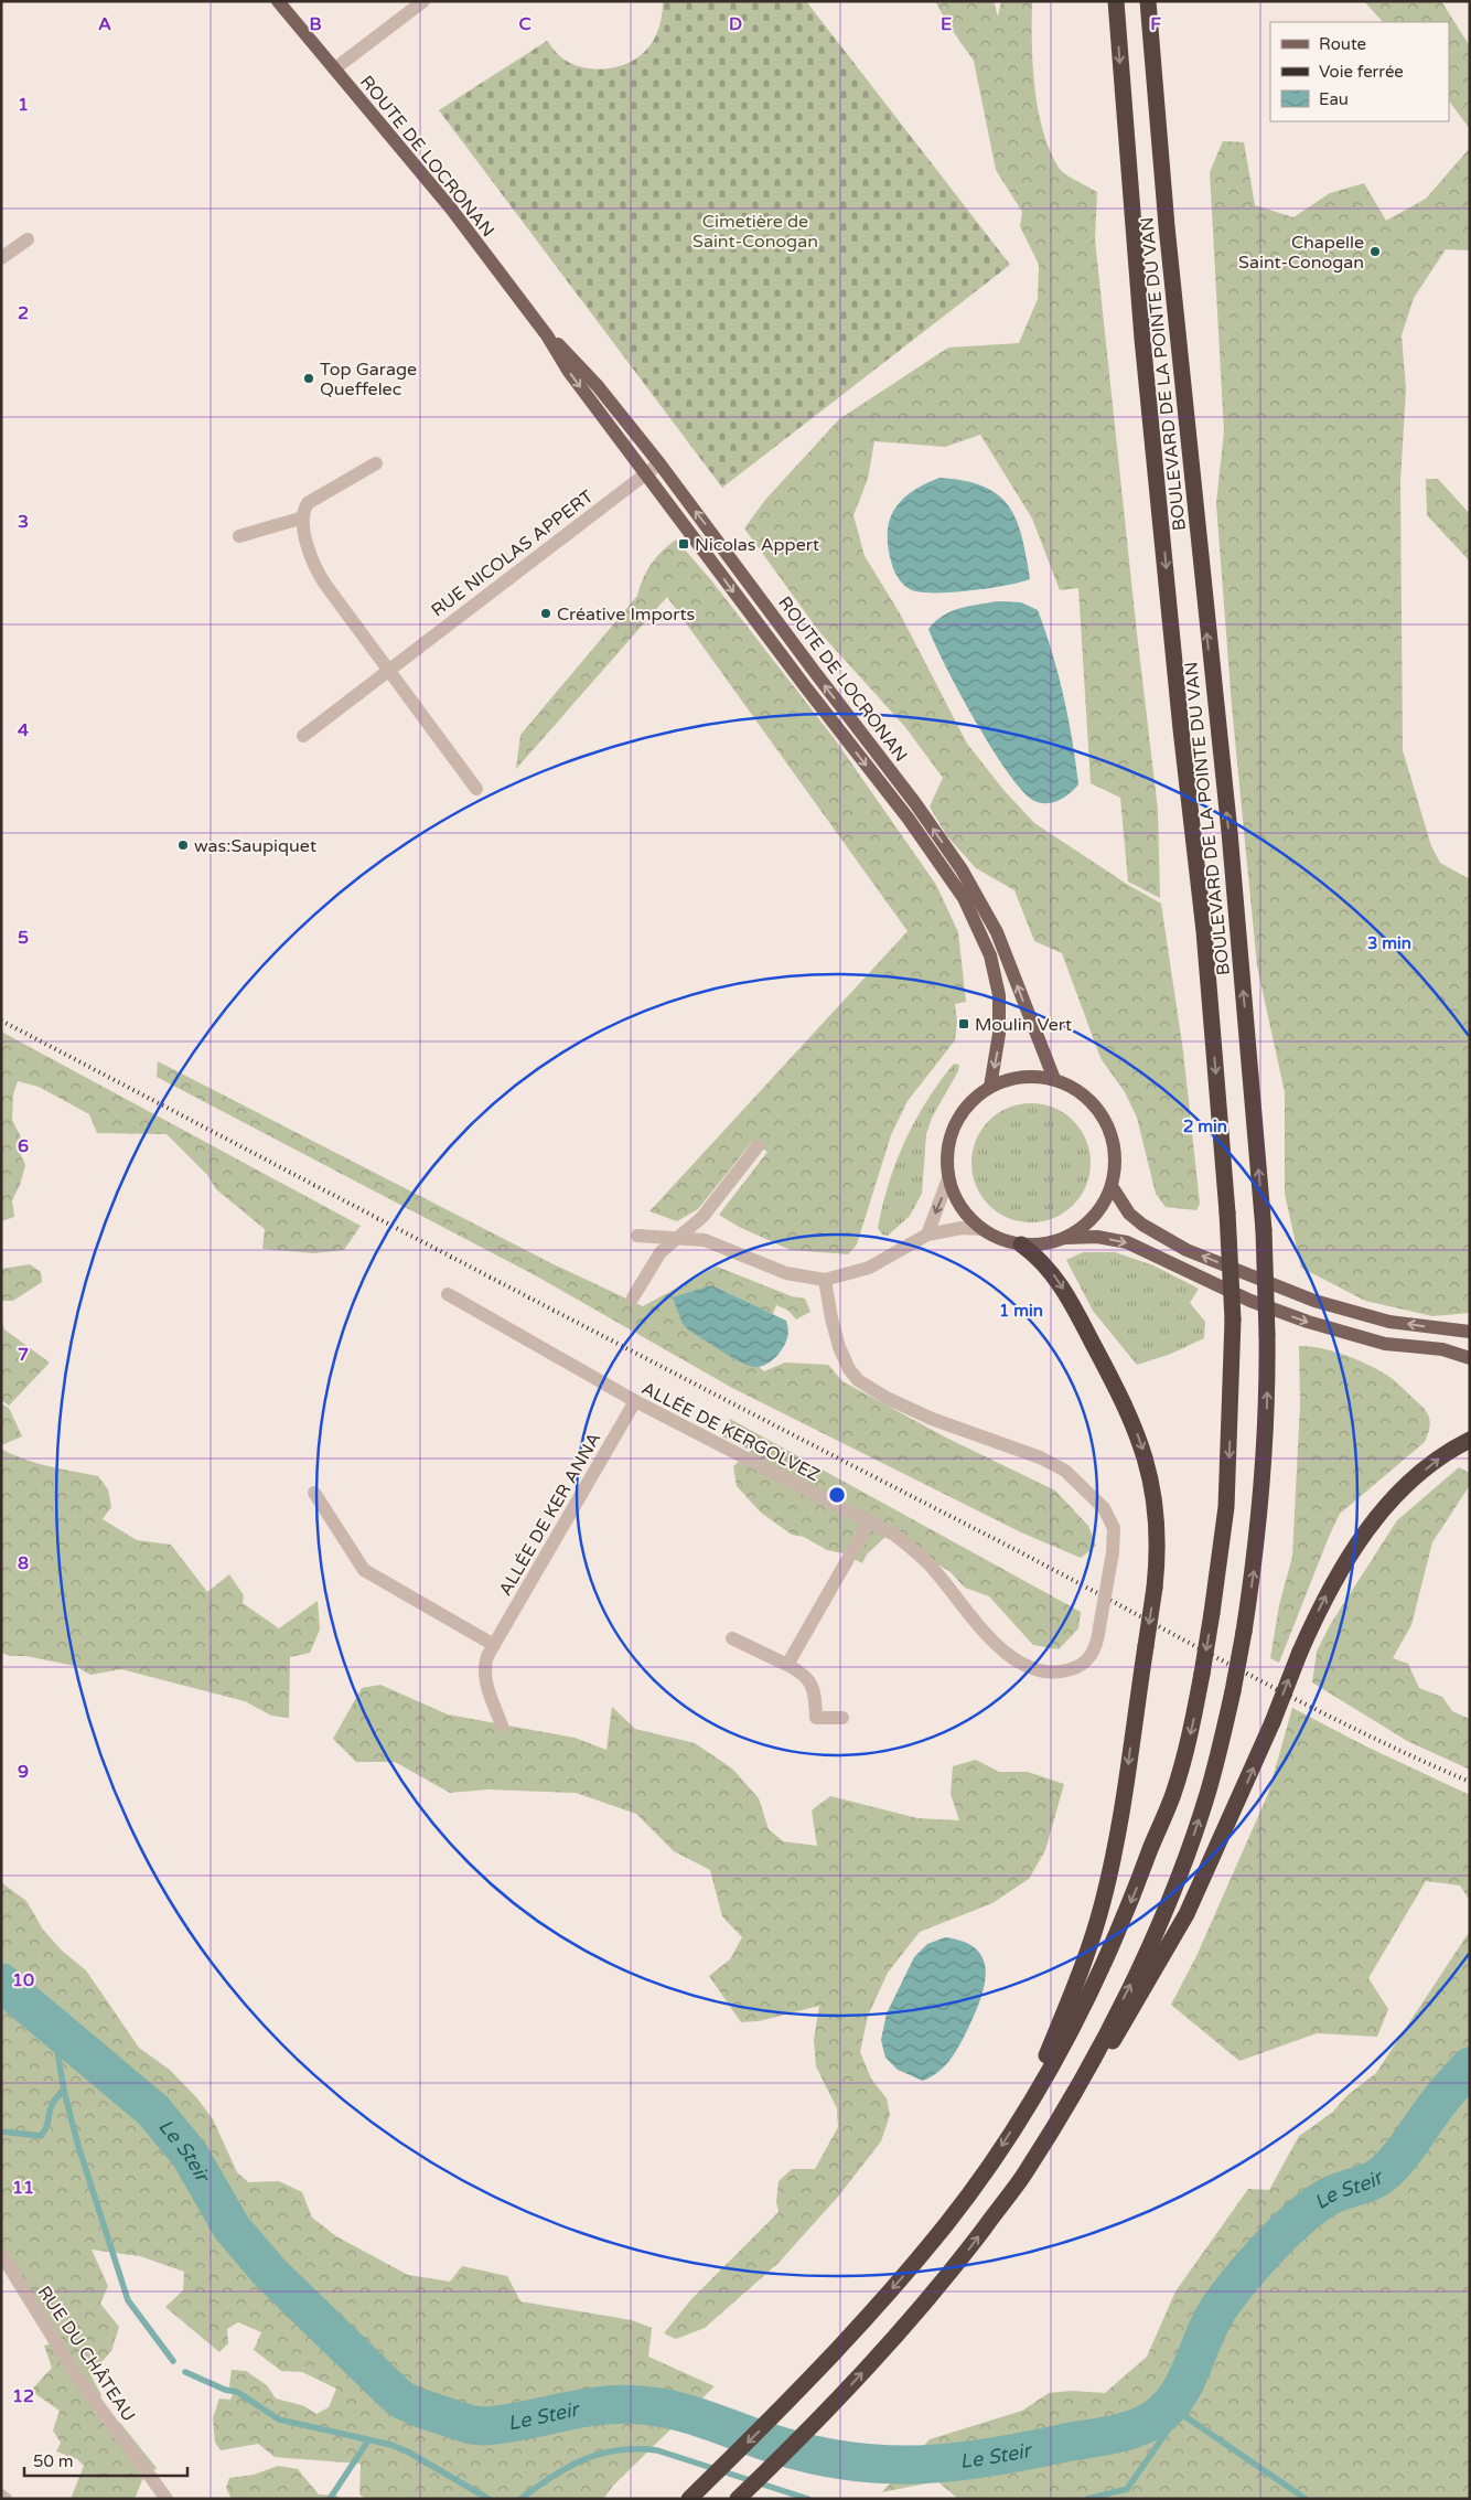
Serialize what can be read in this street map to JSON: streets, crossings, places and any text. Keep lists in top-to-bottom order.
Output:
{
  "streets": {
    "highway": ["BOULEVARD DE LA POINTE DU VAN"],
    "main road": ["ROUTE DE LOCRONAN"],
    "street": [
      "RUE NICOLAS APPERT",
      "ALLÉE DE KERGOLVEZ",
      "ALLÉE DE KER ANNA",
      "RUE DU CHÂTEAU"
    ]
  },
  "crossings": [
    ["ROUTE DE LOCRONAN", "RUE NICOLAS APPERT"],
    ["ALLÉE DE KERGOLVEZ", "ALLÉE DE KER ANNA"]
  ],
  "water": ["Le Steir"],
  "parks": ["Cimetière de Saint-Conogan"],
  "places": {
    "other": [
      "Chapelle Saint-Conogan",
      "Top Garage Queffelec",
      "Créative Imports",
      "was:Saupiquet"
    ],
    "transit": ["Nicolas Appert", "Moulin Vert"]
  },
  "legend": ["Route", "Voie ferrée", "Eau"],
  "scale_bar": "50 m",
  "grid": {
    "columns": [
      "A",
      "B",
      "C",
      "D",
      "E",
      "F"
    ],
    "rows": [
      "1",
      "2",
      "3",
      "4",
      "5",
      "6",
      "7",
      "8",
      "9",
      "10",
      "11",
      "12"
    ]
  },
  "rings": ["3 min", "2 min", "1 min"]
}
